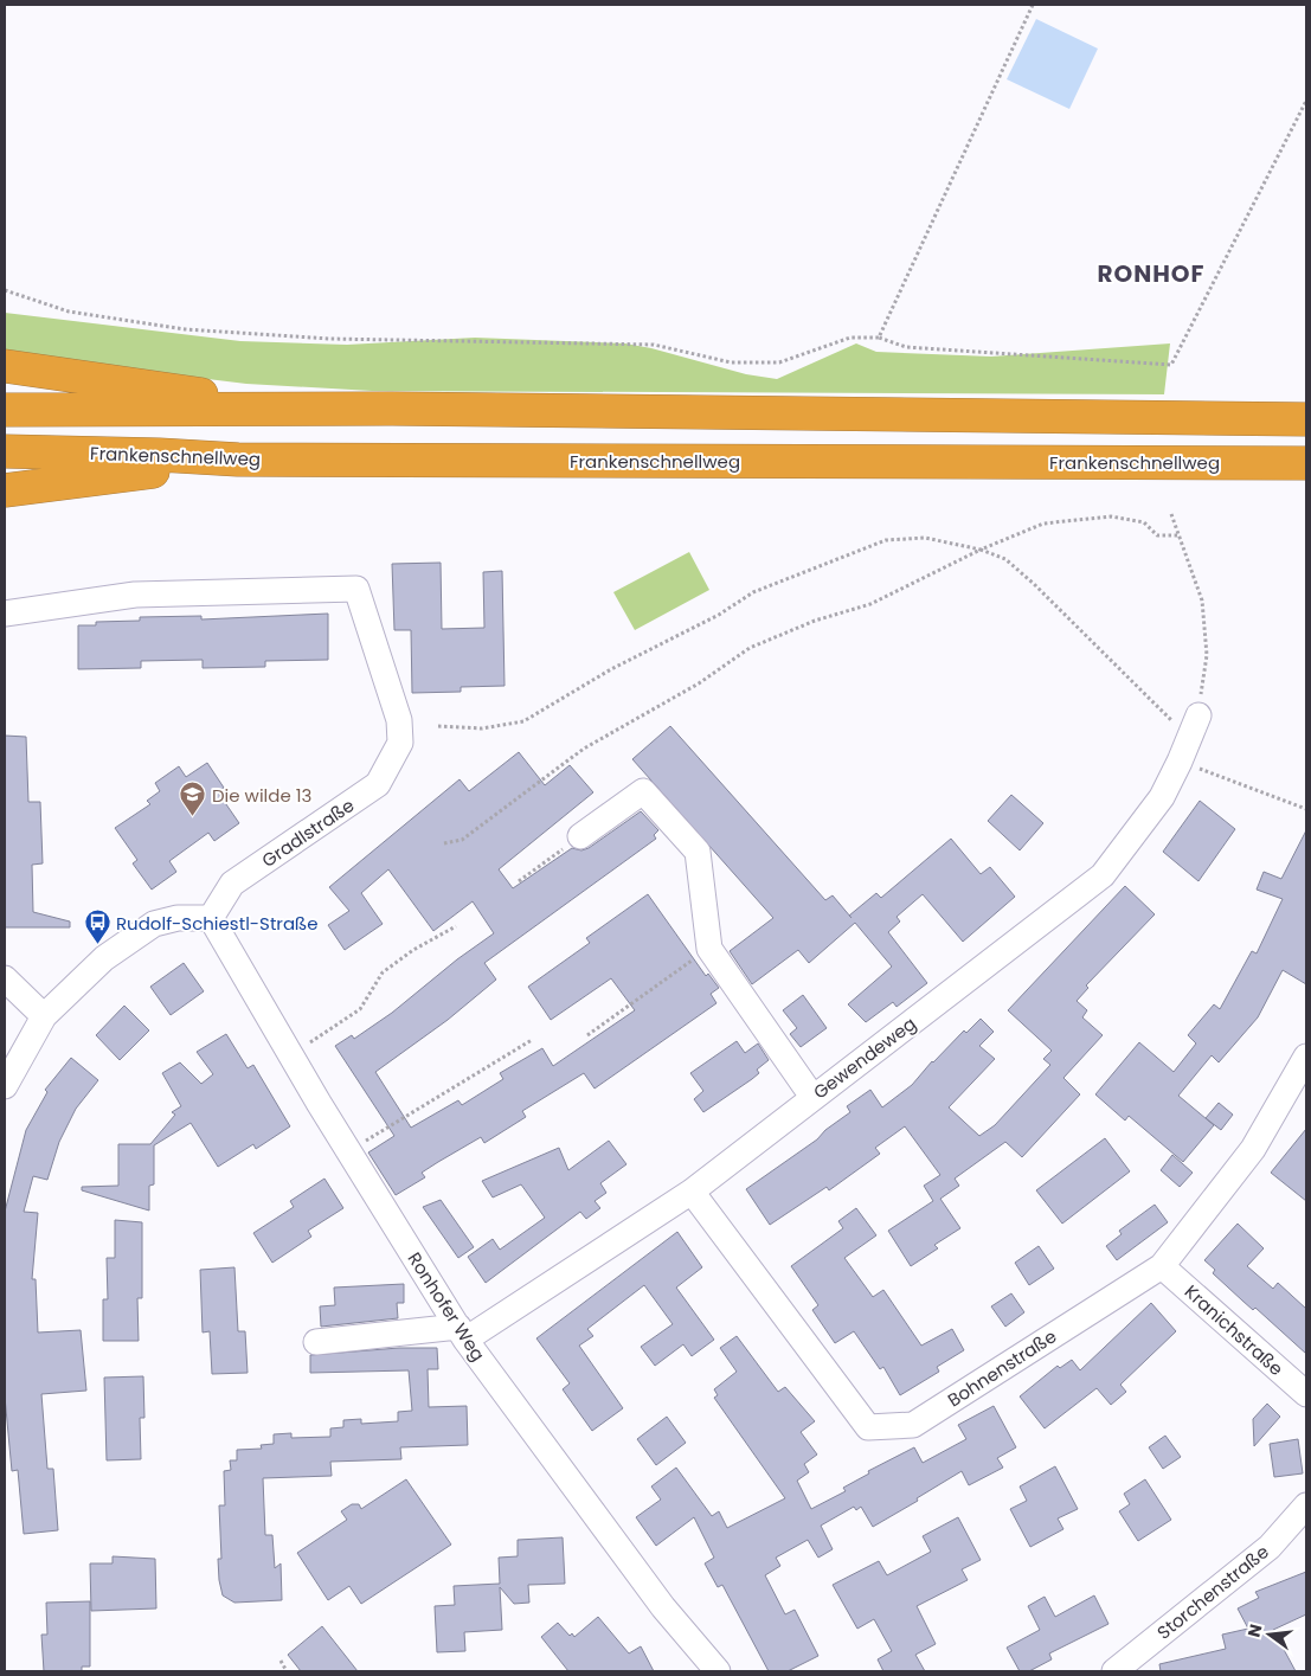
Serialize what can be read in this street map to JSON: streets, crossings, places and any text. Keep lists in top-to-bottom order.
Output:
{
  "streets": {
    "highway": ["Frankenschnellweg"],
    "street": [
      "Gradlstraße",
      "Gewendeweg",
      "Ronhofer Weg",
      "Kranichstraße",
      "Bohnenstraße",
      "Storchenstraße"
    ]
  },
  "crossings": [
    ["Gradlstraße", "Ronhofer Weg"],
    ["Gewendeweg", "Ronhofer Weg"],
    ["Gewendeweg", "Bohnenstraße"],
    ["Kranichstraße", "Bohnenstraße"]
  ],
  "districts": ["RONHOF"],
  "places": {
    "school or university": ["Die wilde 13"],
    "bus stop": ["Rudolf-Schiestl-Straße"]
  },
  "north": "left"
}
